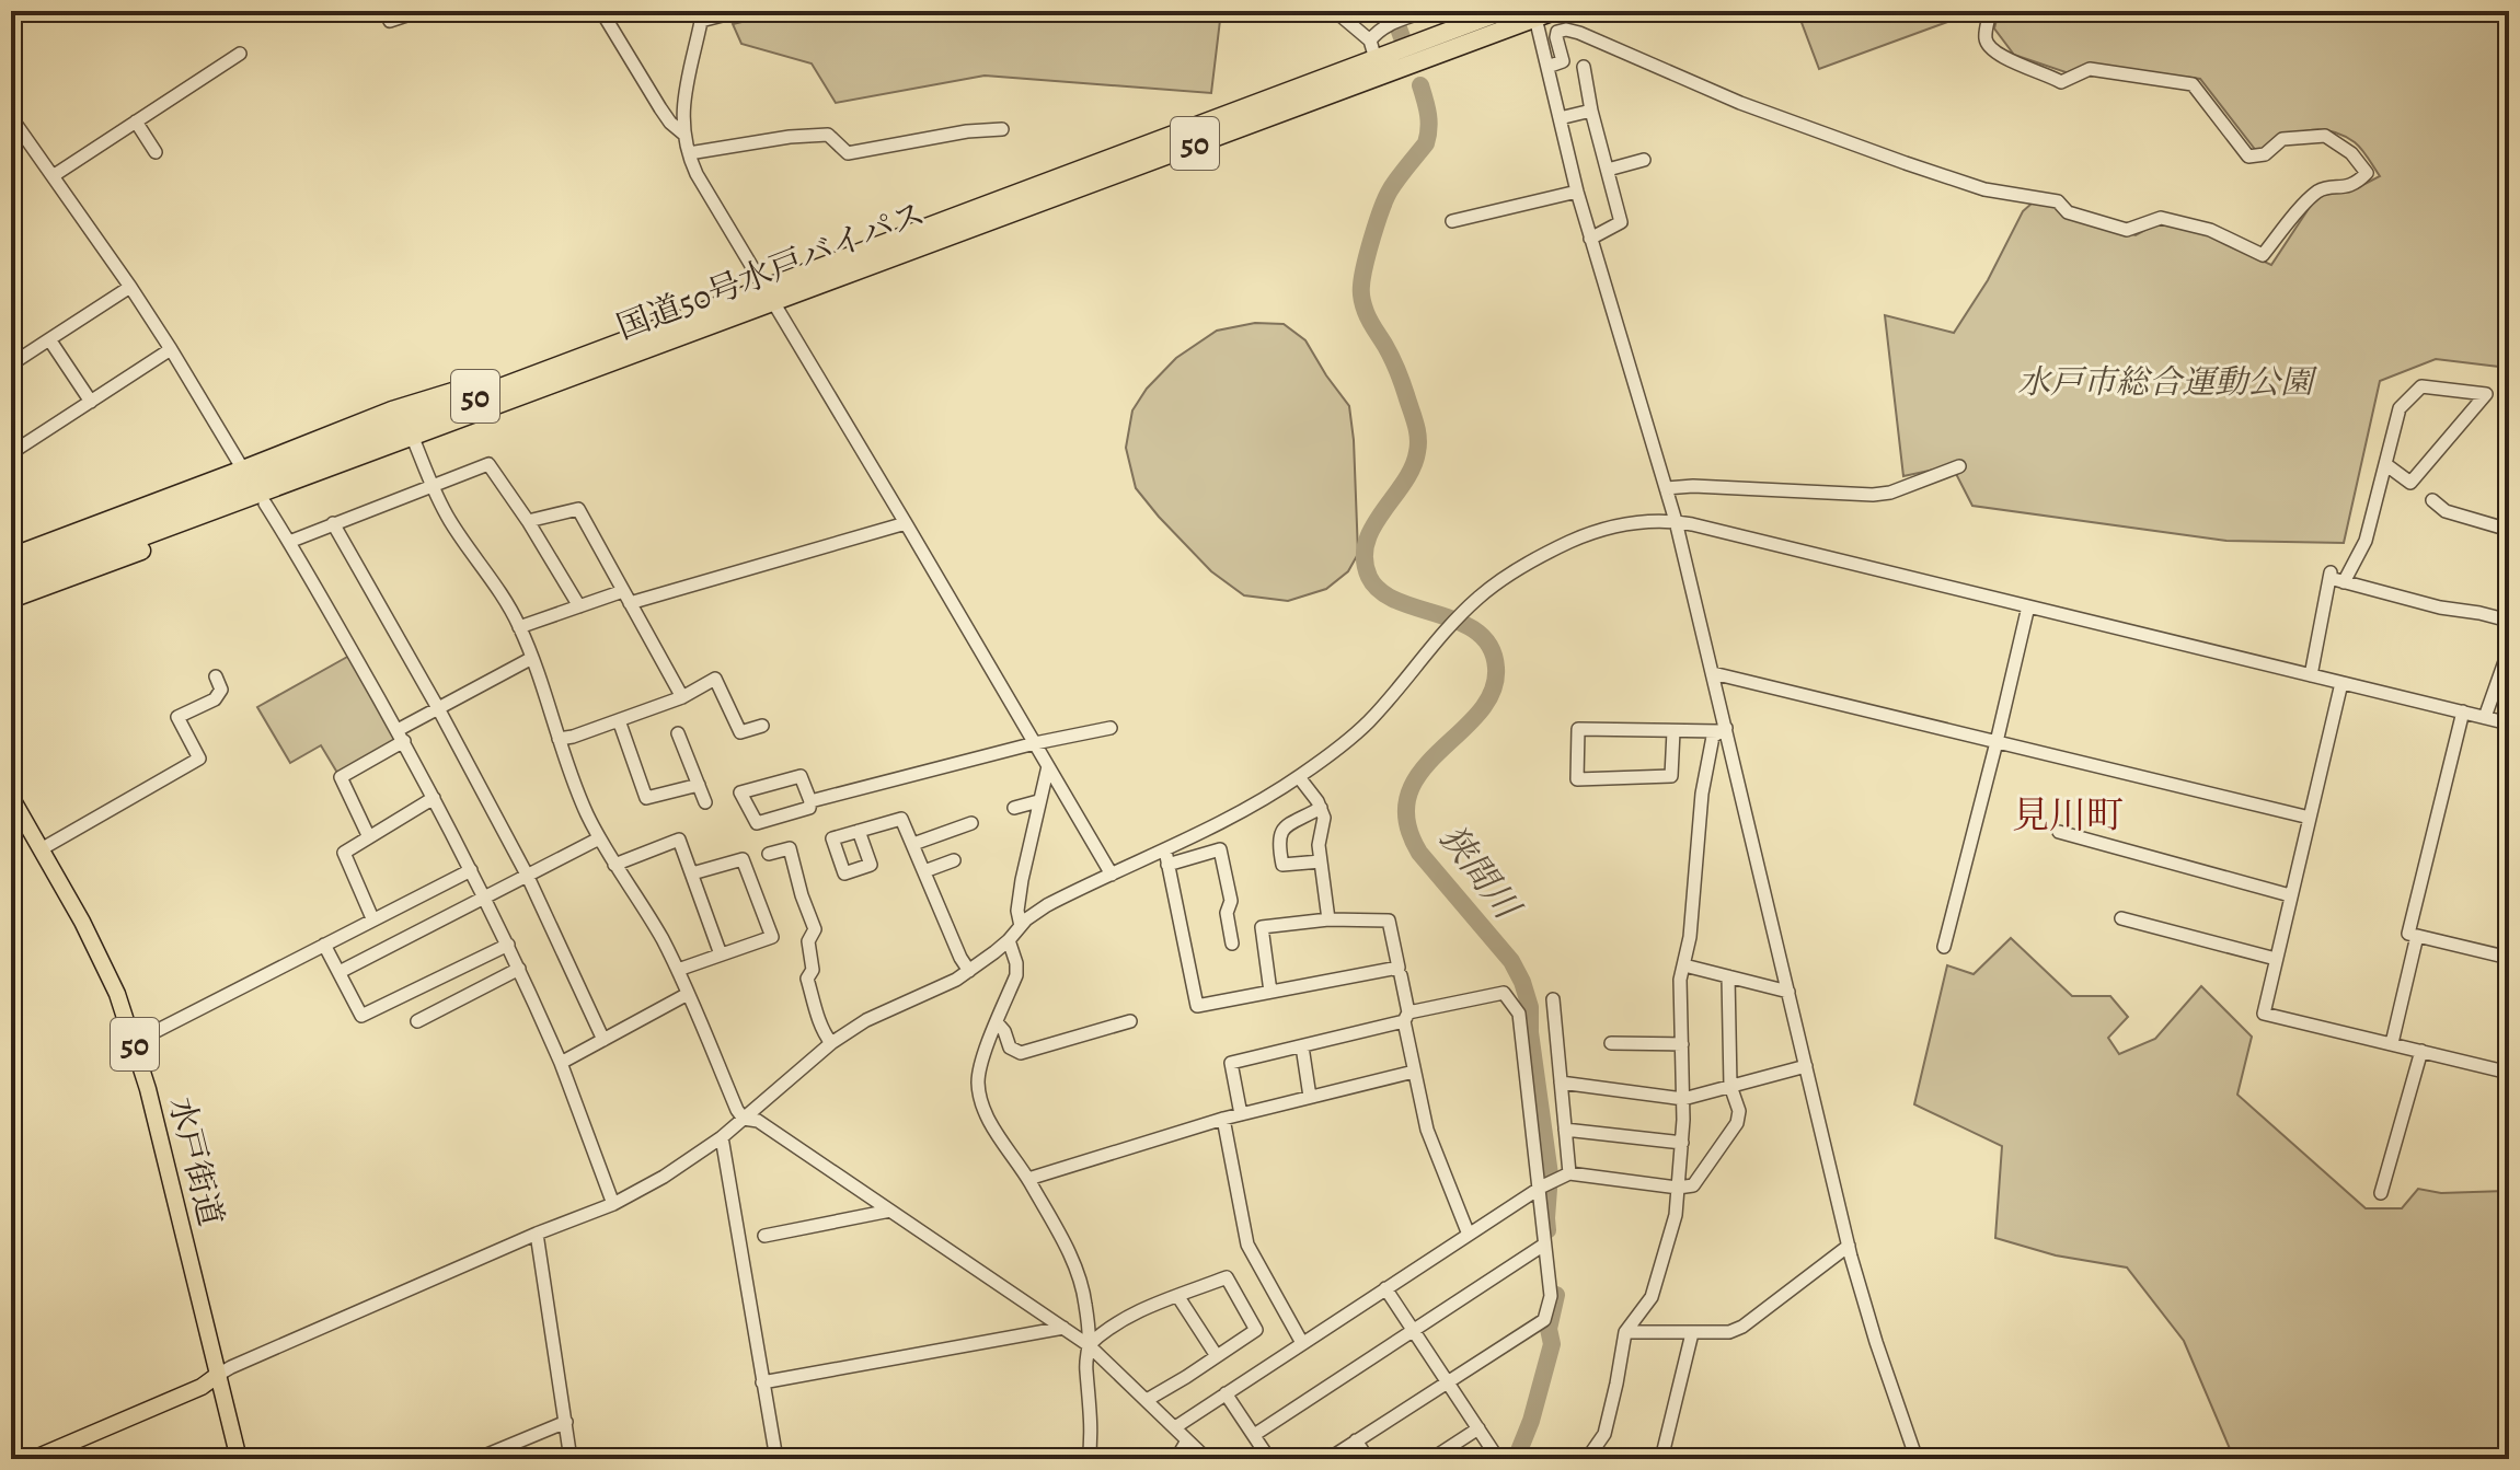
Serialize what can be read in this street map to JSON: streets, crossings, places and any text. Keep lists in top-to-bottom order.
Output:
{
  "streets": {
    "highway": ["50", "国道50号水戸バイパス"],
    "main road": ["水戸街道"]
  },
  "districts": ["見川町"],
  "water": ["狭間川"],
  "parks": ["水戸市総合運動公園"]
}
